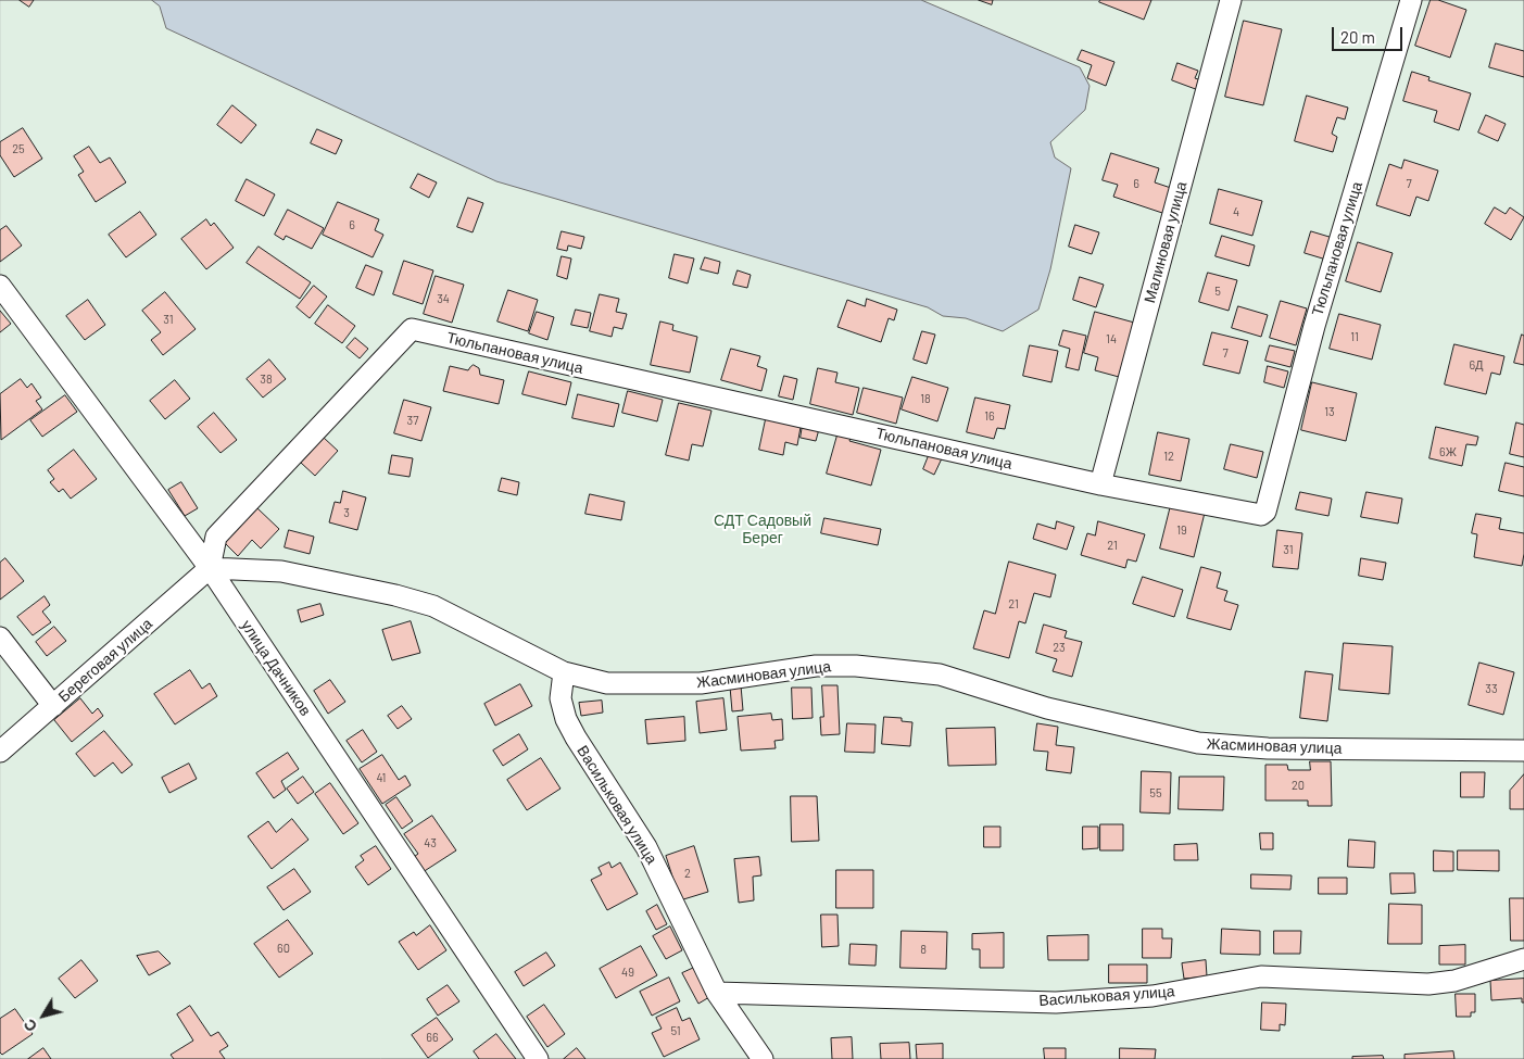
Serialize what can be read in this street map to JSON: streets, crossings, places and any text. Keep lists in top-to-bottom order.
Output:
{
  "streets": {
    "street": [
      "Малиновая улица",
      "Тюльпановая улица",
      "Береговая улица",
      "улица Дачников",
      "Жасминовая улица",
      "Васильковая улица"
    ]
  },
  "crossings": [
    ["Малиновая улица", "Тюльпановая улица"],
    ["Тюльпановая улица", "Береговая улица"],
    ["Тюльпановая улица", "улица Дачников"],
    ["Тюльпановая улица", "Жасминовая улица"],
    ["Береговая улица", "улица Дачников"],
    ["Береговая улица", "Жасминовая улица"],
    ["улица Дачников", "Жасминовая улица"],
    ["Жасминовая улица", "Васильковая улица"]
  ],
  "parks": ["СДТ Садовый Берег"],
  "house_numbers": [
    "25",
    "6",
    "7",
    "4",
    "6",
    "5",
    "34",
    "31",
    "11",
    "14",
    "7",
    "6Д",
    "38",
    "18",
    "13",
    "16",
    "37",
    "6Ж",
    "12",
    "3",
    "19",
    "21",
    "31",
    "21",
    "23",
    "33",
    "41",
    "20",
    "55",
    "43",
    "2",
    "60",
    "8",
    "49",
    "51",
    "66"
  ],
  "scale_bar": "20 m",
  "north": "bottom left"
}
